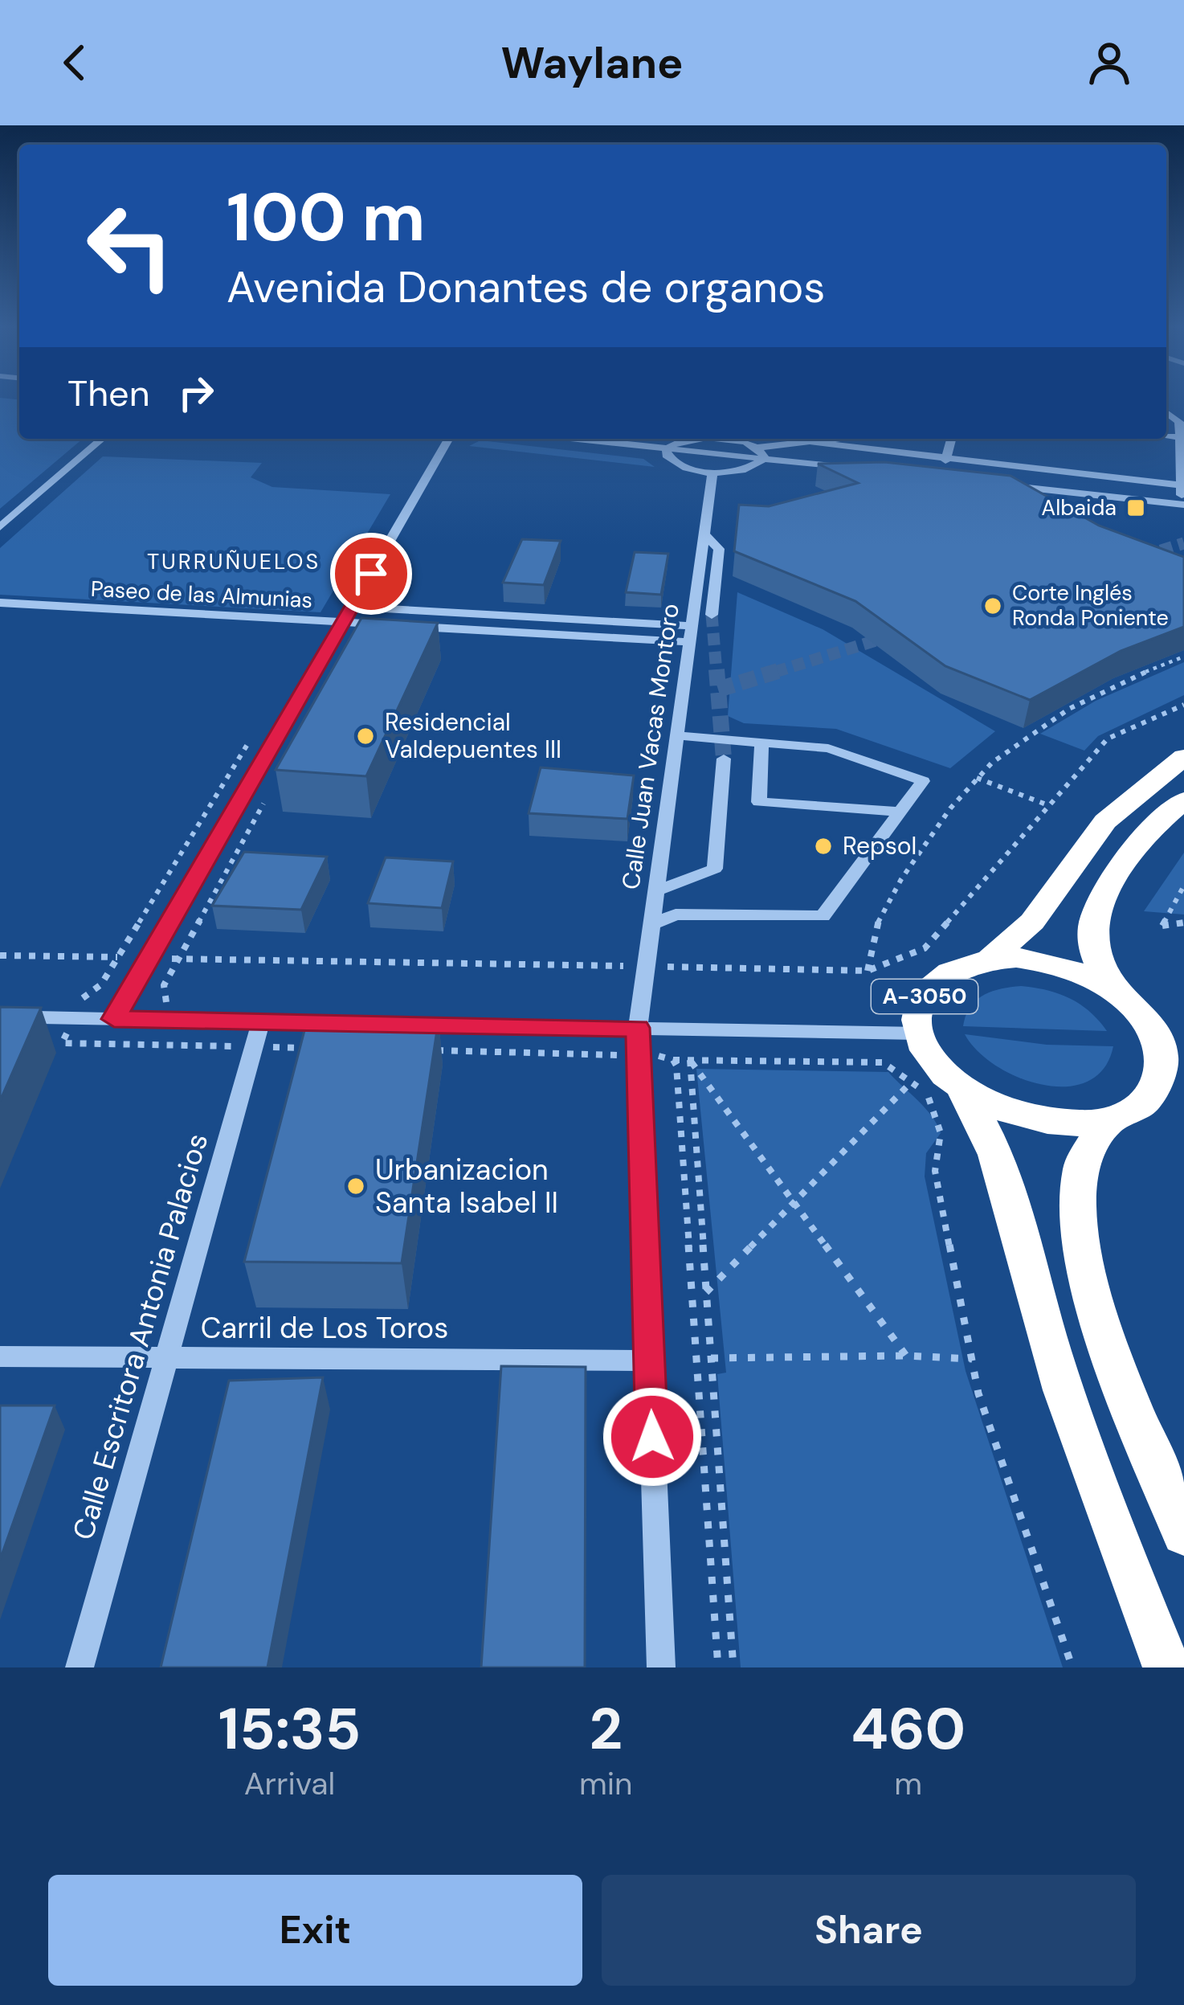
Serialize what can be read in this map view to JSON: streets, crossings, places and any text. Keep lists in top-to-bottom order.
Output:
{
  "streets": {
    "highway": ["A-3050"],
    "street": [
      "Paseo de las Almunias",
      "Calle Juan Vacas Montoro",
      "Carril de Los Toros",
      "Calle Escritora Antonia Palacios"
    ]
  },
  "crossings": [
    ["Paseo de las Almunias", "Calle Juan Vacas Montoro"],
    ["Calle Juan Vacas Montoro", "Carril de Los Toros"],
    ["Carril de Los Toros", "Calle Escritora Antonia Palacios"]
  ],
  "districts": ["TURRUÑUELOS"],
  "places": {
    "transit": ["Albaida"],
    "other": [
      "Corte Inglés Ronda Poniente",
      "Residencial Valdepuentes III",
      "Repsol",
      "Urbanizacion Santa Isabel II"
    ]
  },
  "page": {
    "header": "Waylane",
    "turn": ["100 m", "Avenida Donantes de organos"],
    "then": "Then",
    "eta": [
      "15:35",
      "Arrival",
      "2",
      "min",
      "460",
      "m"
    ],
    "buttons": ["Exit", "Share"]
  }
}
